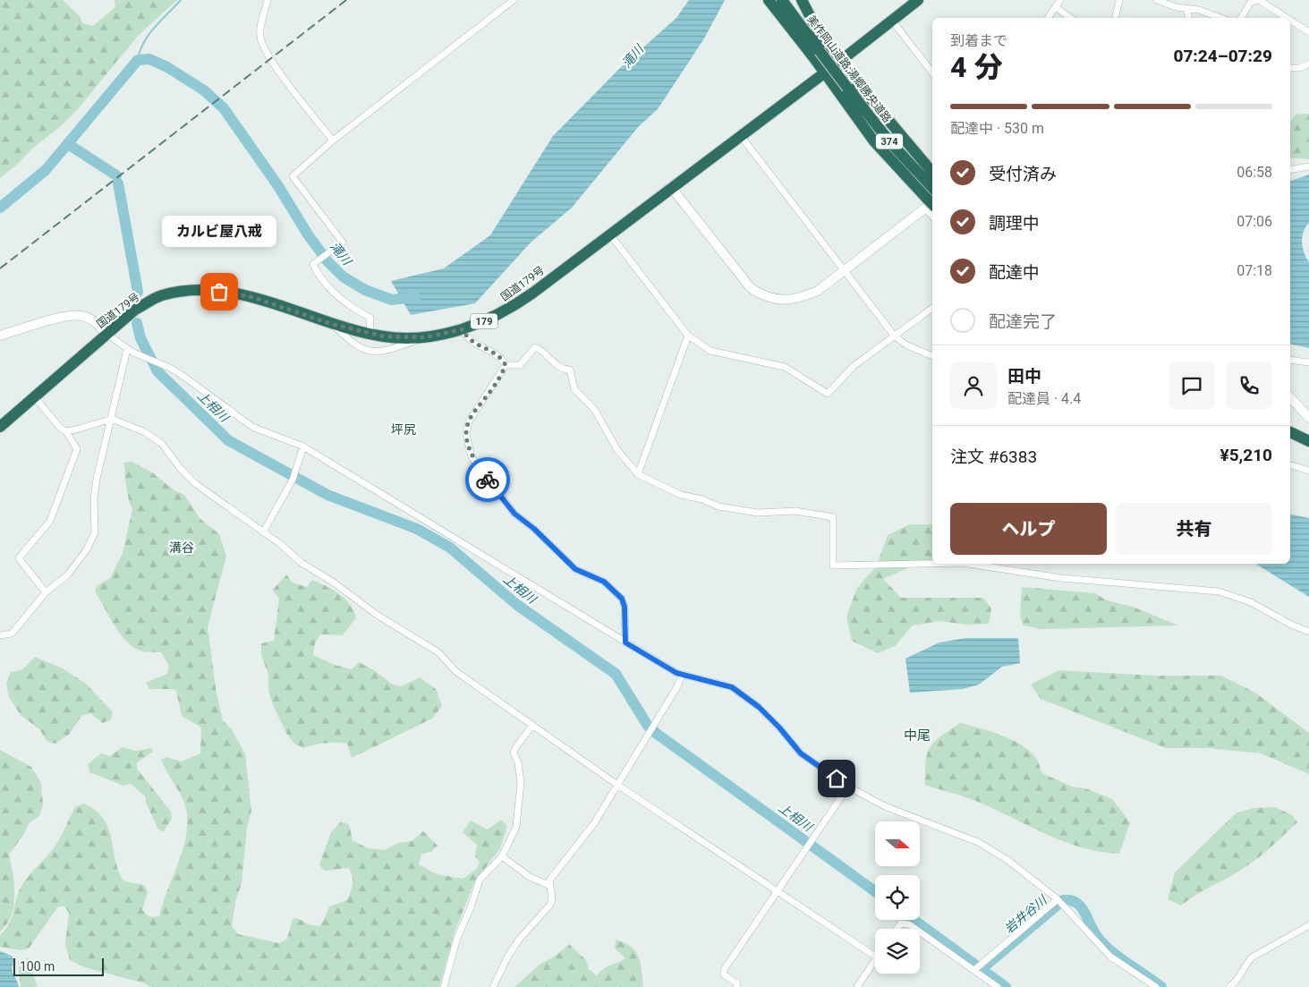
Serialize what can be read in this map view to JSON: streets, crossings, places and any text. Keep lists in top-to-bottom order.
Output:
{
  "streets": {
    "highway": [
      "美作岡山道路;湯郷勝央道路",
      "374",
      "国道179号",
      "179"
    ]
  },
  "districts": ["坪尻", "溝谷", "中尾"],
  "water": ["滝川", "上相川", "岩井谷川"],
  "places": ["カルビ屋八戒"],
  "scale_bar": "100 m",
  "north": "right",
  "page": {
    "heading": ["4 分", "到着まで", "07:24–07:29"],
    "panel": [
      "田中",
      "配達員 · 4.4",
      "注文 #6383",
      "¥5,210"
    ],
    "bar": "配達中 · 530 m",
    "list": [
      ["受付済み", "06:58"],
      ["調理中", "07:06"],
      ["配達中", "07:18"],
      "配達完了"
    ],
    "bubble": "カルビ屋八戒",
    "buttons": ["ヘルプ", "共有"],
    "scale": "100 m"
  }
}
